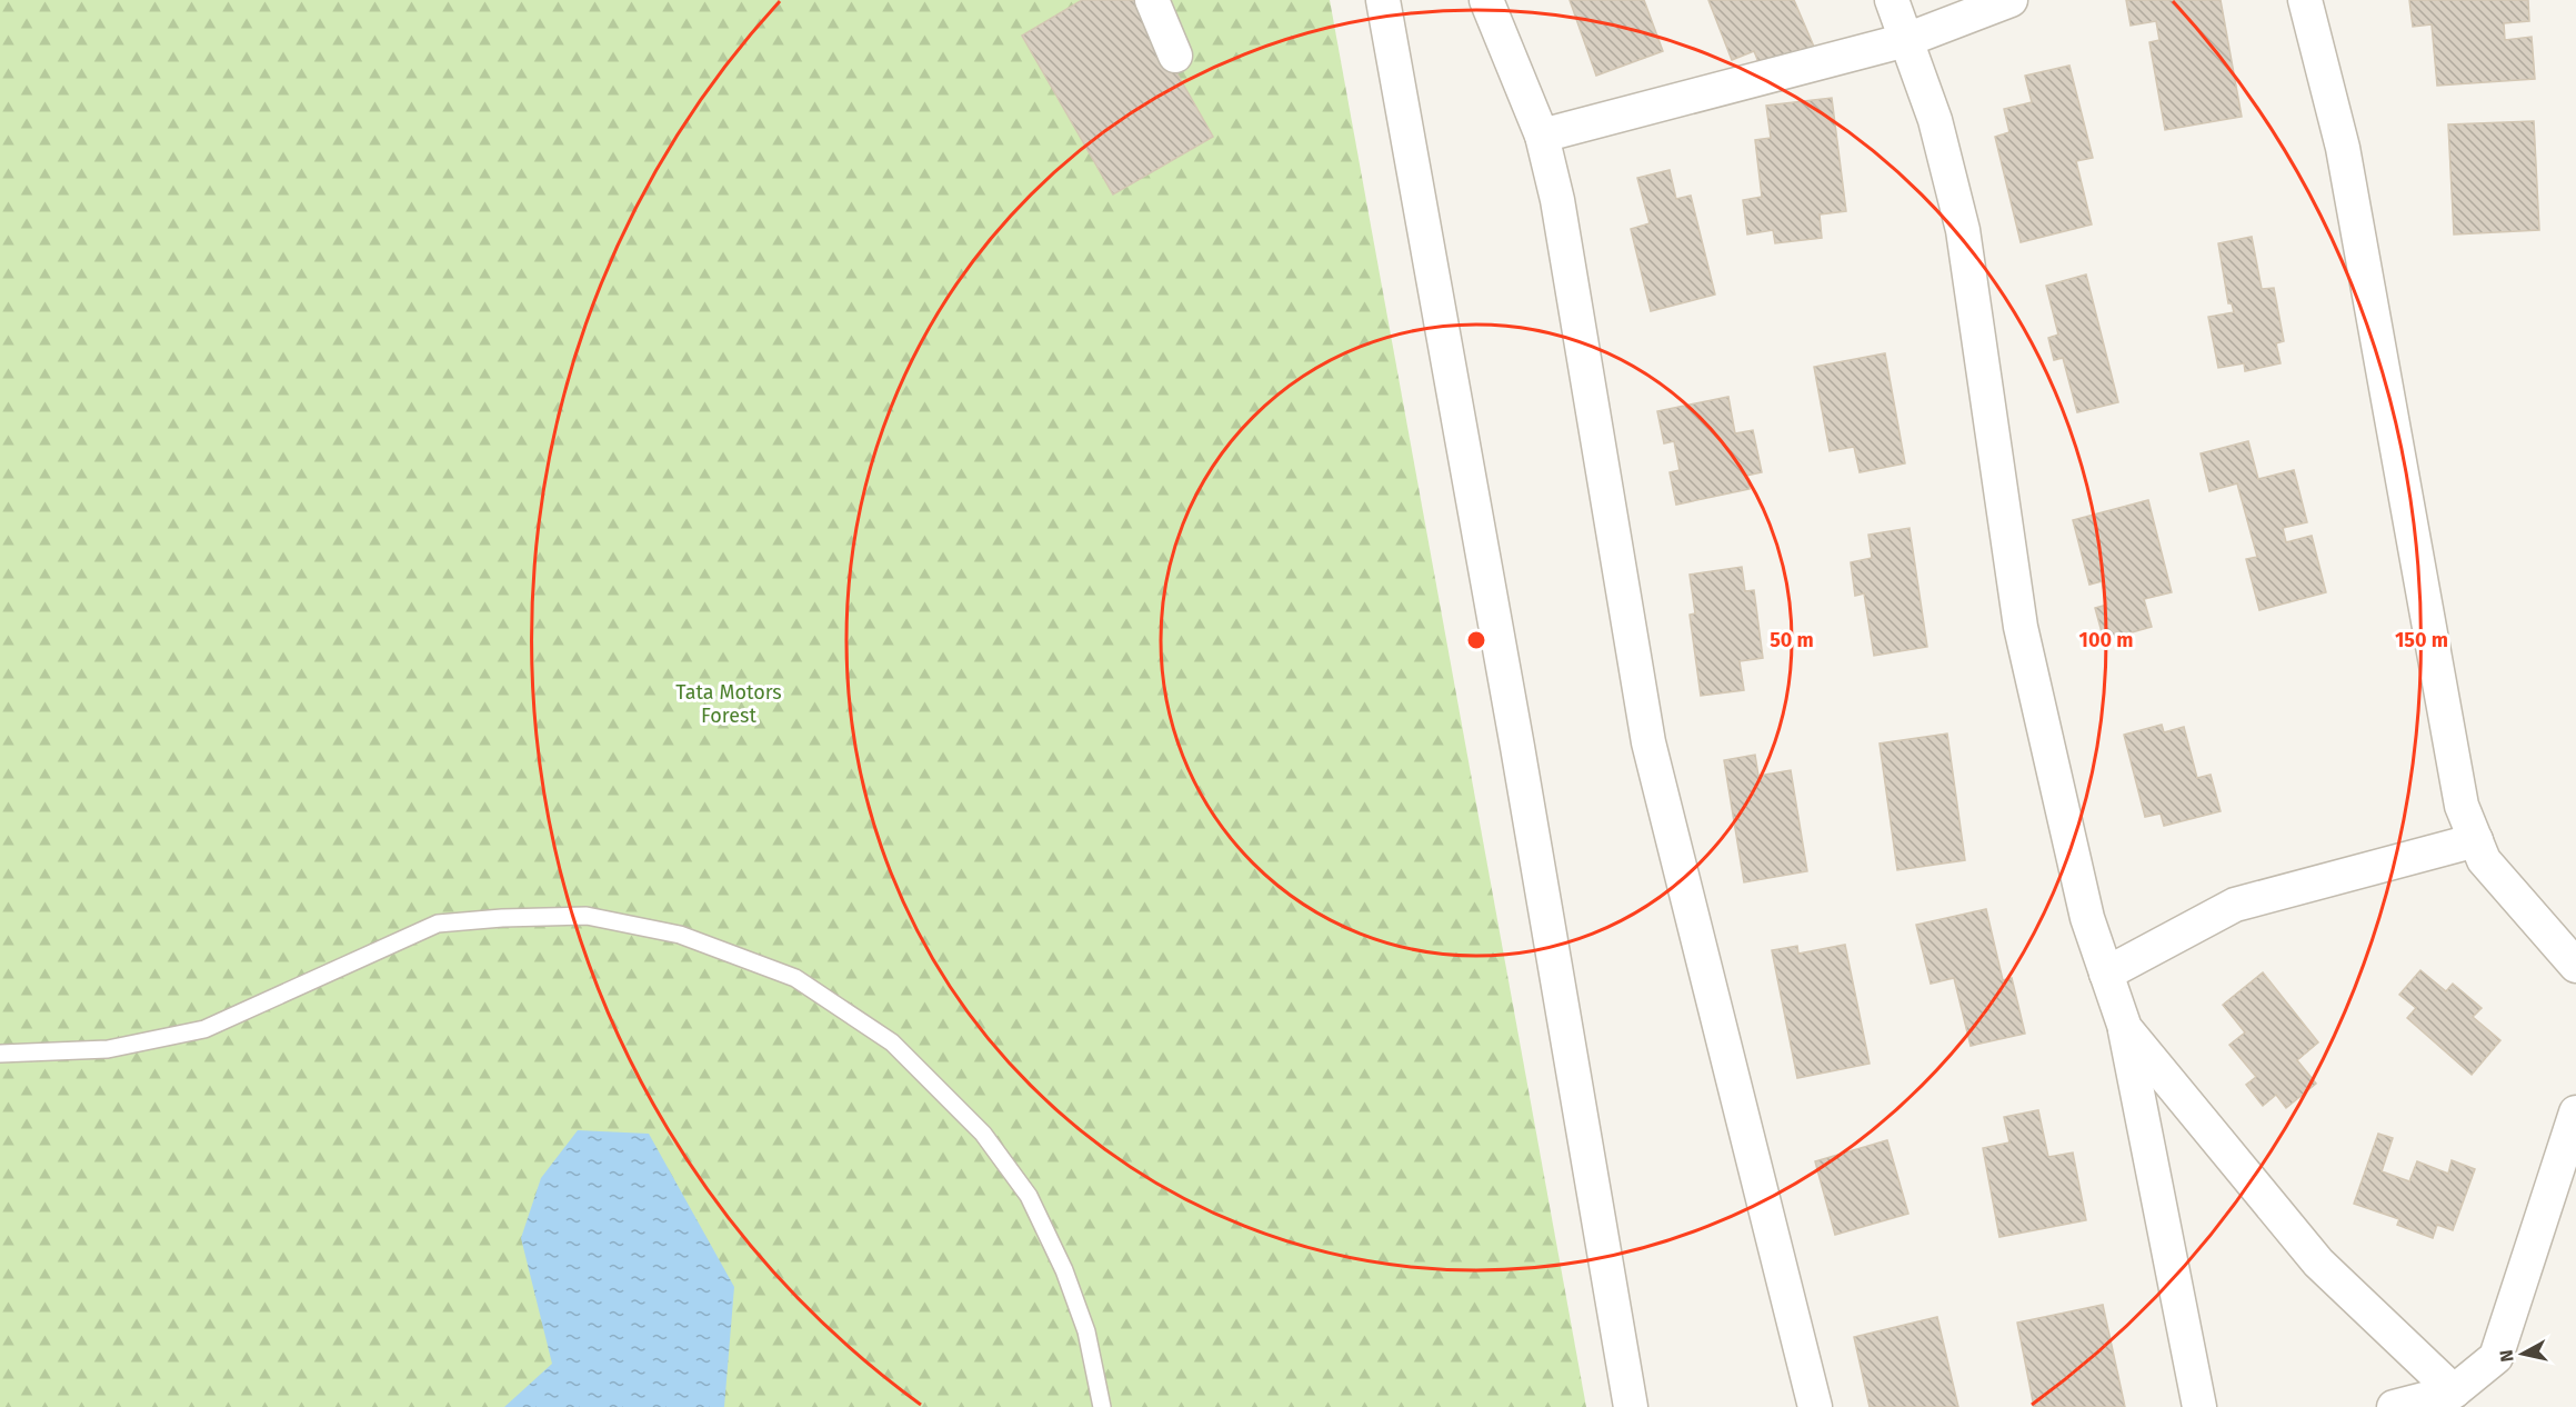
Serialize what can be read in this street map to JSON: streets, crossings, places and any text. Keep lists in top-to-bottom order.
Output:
{
  "parks": ["Tata Motors Forest"],
  "north": "left",
  "rings": ["50 m", "100 m", "150 m"]
}
